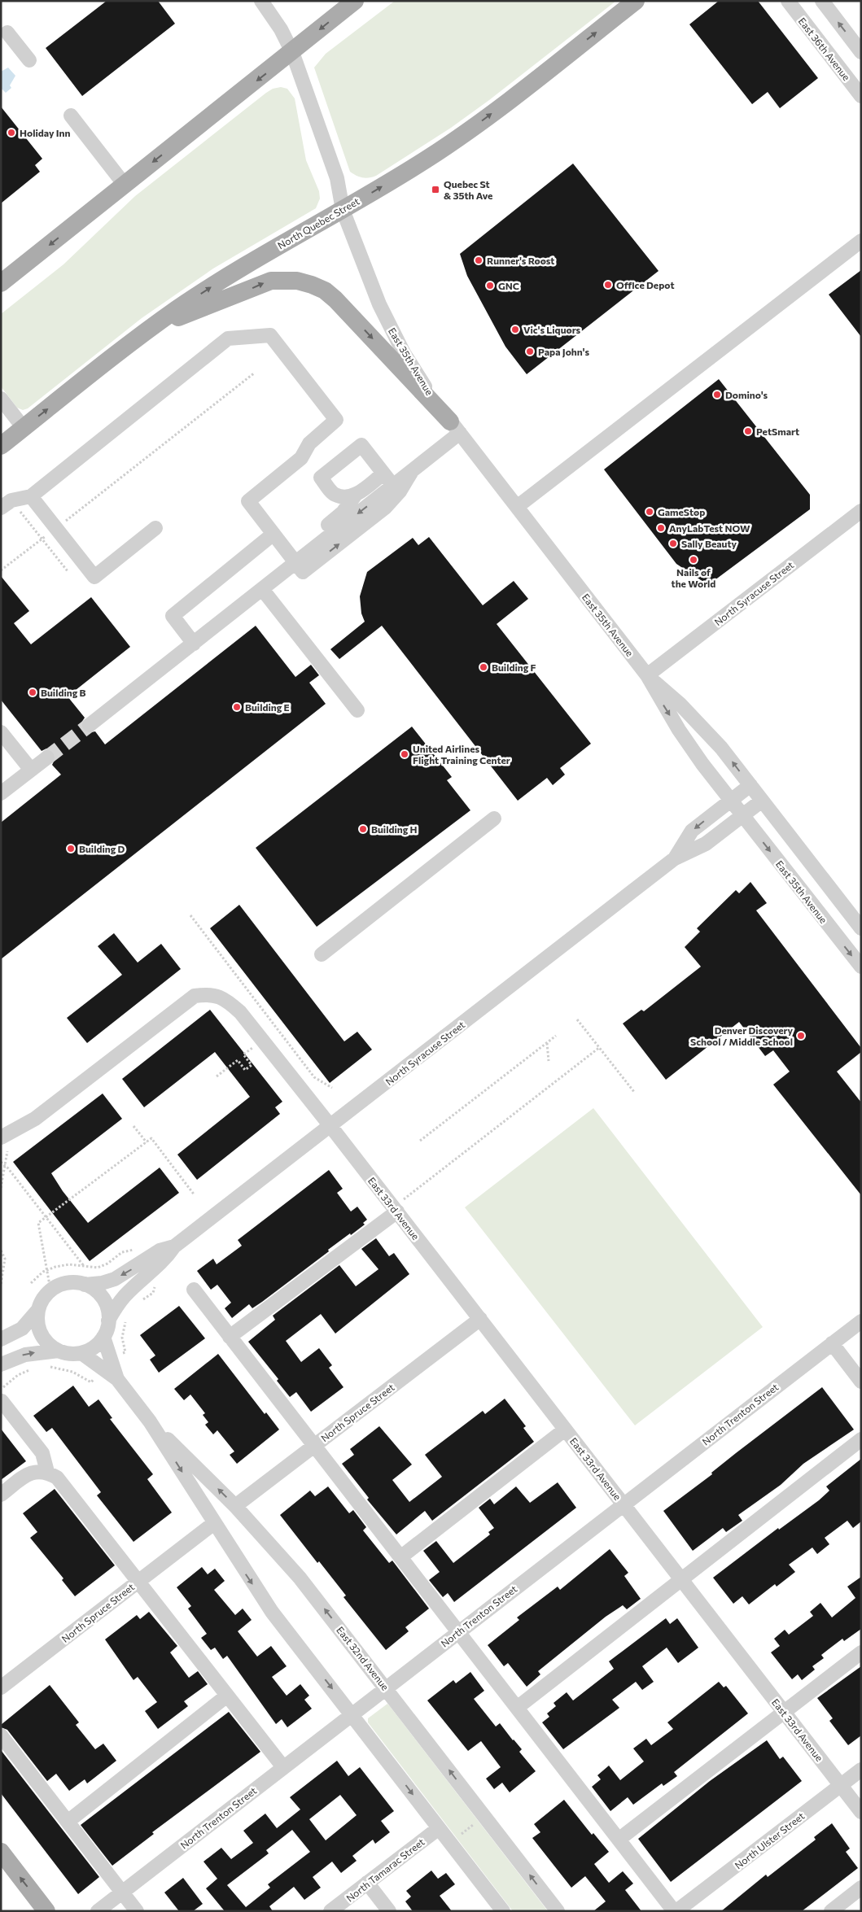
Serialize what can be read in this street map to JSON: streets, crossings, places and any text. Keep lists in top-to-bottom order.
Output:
{
  "streets": {
    "main road": ["North Quebec Street"],
    "street": [
      "East 36th Avenue",
      "East 35th Avenue",
      "North Syracuse Street",
      "East 33rd Avenue",
      "North Spruce Street",
      "North Trenton Street",
      "East 32nd Avenue",
      "North Ulster Street",
      "North Tamarac Street"
    ]
  },
  "crossings": [
    ["North Quebec Street", "East 35th Avenue"],
    ["East 35th Avenue", "North Syracuse Street"],
    ["North Syracuse Street", "East 33rd Avenue"],
    ["North Syracuse Street", "East 32nd Avenue"],
    ["East 33rd Avenue", "North Spruce Street"],
    ["East 33rd Avenue", "North Trenton Street"],
    ["East 33rd Avenue", "North Ulster Street"],
    ["North Spruce Street", "East 32nd Avenue"],
    ["North Trenton Street", "East 32nd Avenue"],
    ["East 32nd Avenue", "North Tamarac Street"]
  ],
  "places": {
    "other": [
      "Holiday Inn",
      "Runner's Roost",
      "Office Depot",
      "GNC",
      "Vic's Liquors",
      "Papa John's",
      "Domino's",
      "PetSmart",
      "GameStop",
      "AnyLabTest NOW",
      "Sally Beauty",
      "Nails of the World",
      "Building F",
      "Building B",
      "Building E",
      "United Airlines Flight Training Center",
      "Building H",
      "Building D",
      "Denver Discovery School / Middle School"
    ],
    "transit": ["Quebec St & 35th Ave"]
  }
}
